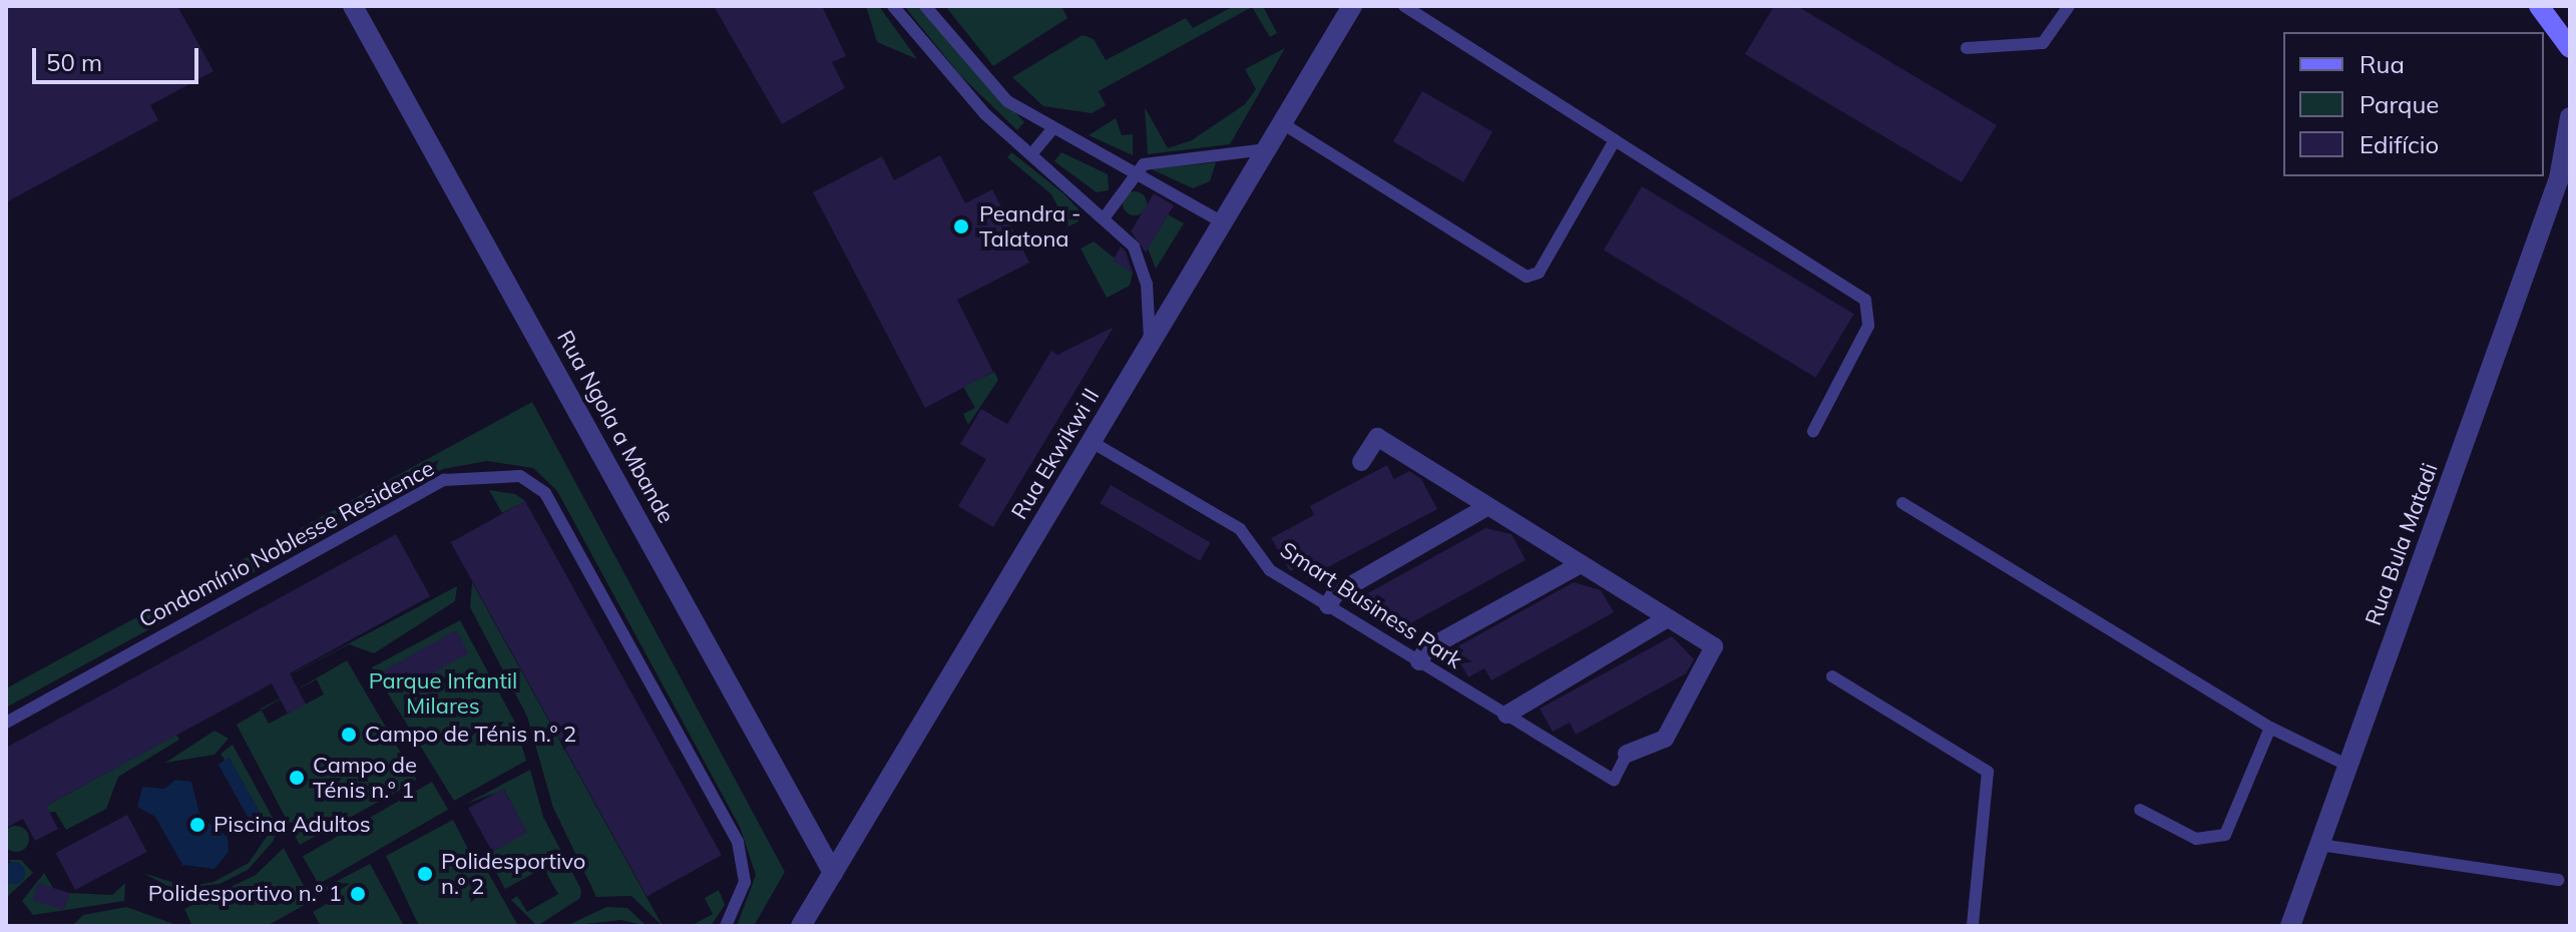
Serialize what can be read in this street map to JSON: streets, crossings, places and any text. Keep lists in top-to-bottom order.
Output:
{
  "streets": {
    "street": ["Rua Ngola a Mbande", "Rua Ekwikwi II", "Rua Bula Matadi"],
    "lane": ["Condomínio Noblesse Residence", "Smart Business Park"]
  },
  "crossings": [
    ["Rua Ngola a Mbande", "Rua Ekwikwi II"],
    ["Rua Ekwikwi II", "Smart Business Park"]
  ],
  "parks": ["Parque Infantil Milares"],
  "places": [
    "Peandra - Talatona",
    "Campo de Ténis n.º 2",
    "Campo de Ténis n.º 1",
    "Piscina Adultos",
    "Polidesportivo n.º 2",
    "Polidesportivo n.º 1"
  ],
  "legend": ["Rua", "Parque", "Edifício"],
  "scale_bar": "50 m"
}
